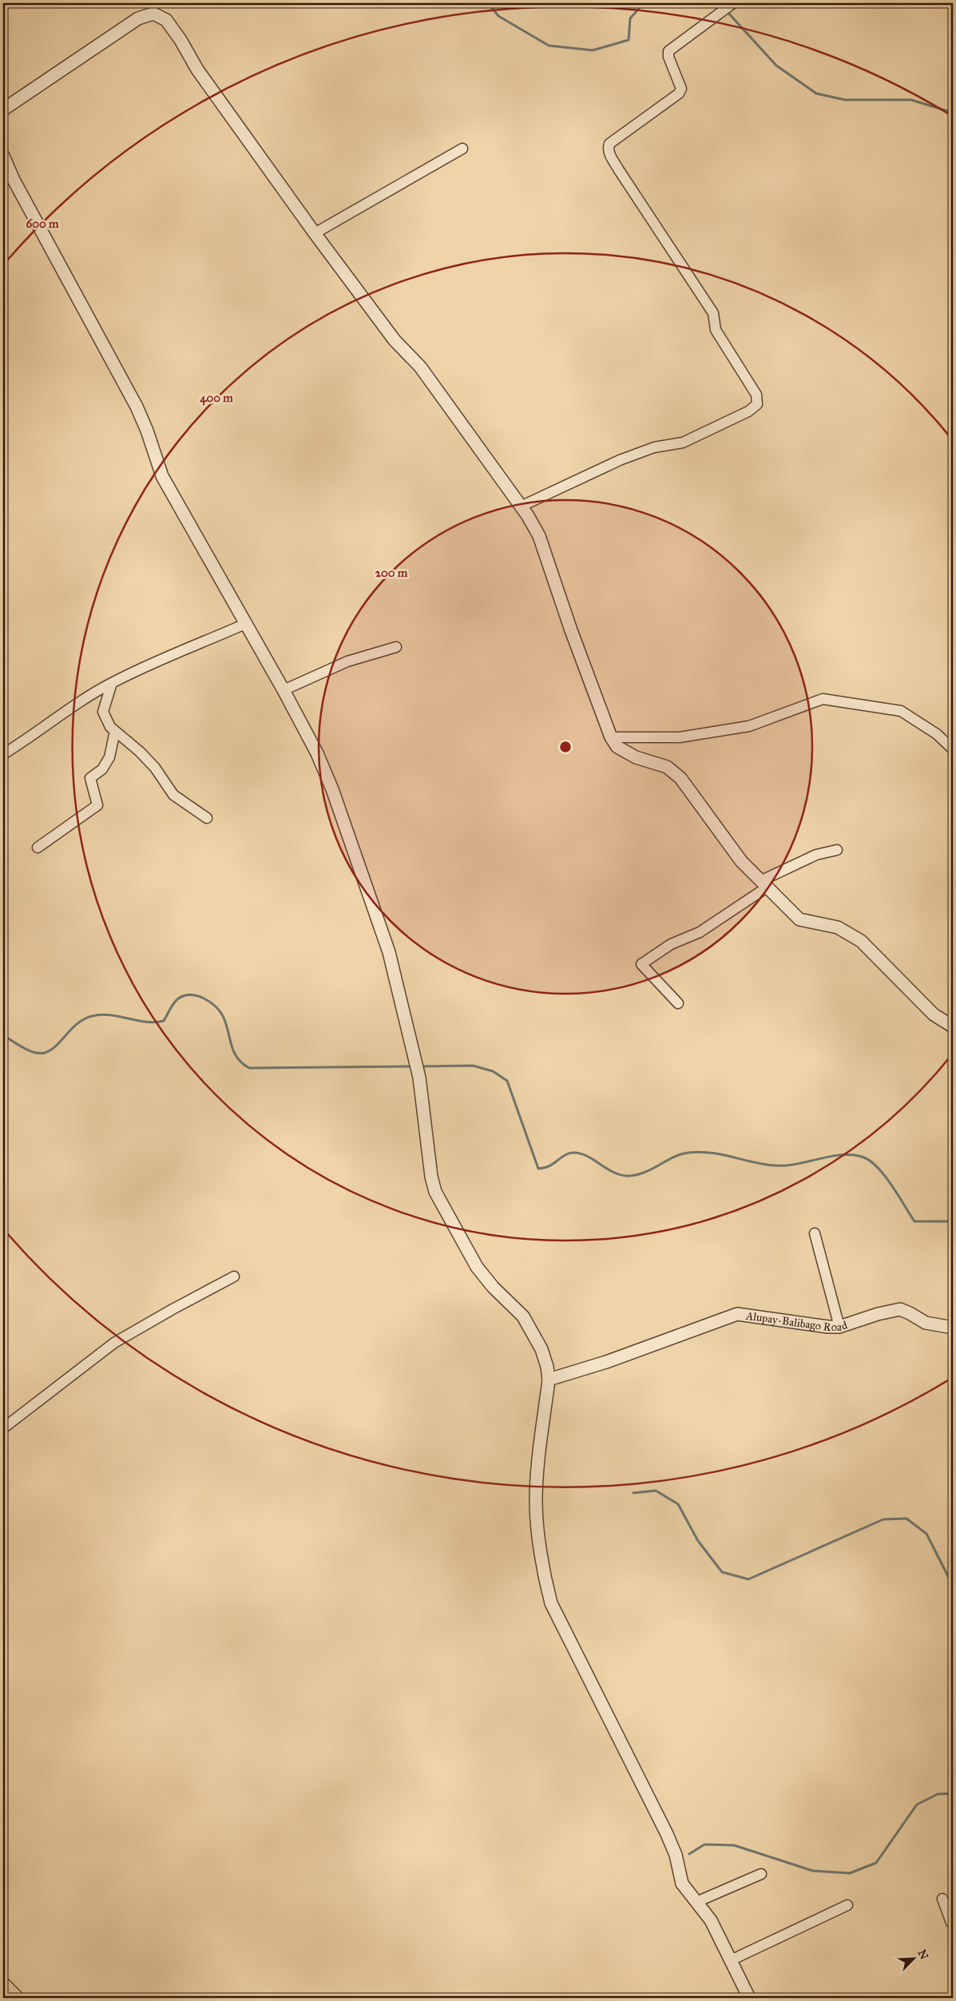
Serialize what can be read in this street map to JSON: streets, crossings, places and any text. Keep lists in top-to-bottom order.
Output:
{
  "streets": {
    "street": ["Alupay-Balibago Road"]
  },
  "north": "top right",
  "rings": ["600 m", "400 m", "200 m"]
}
